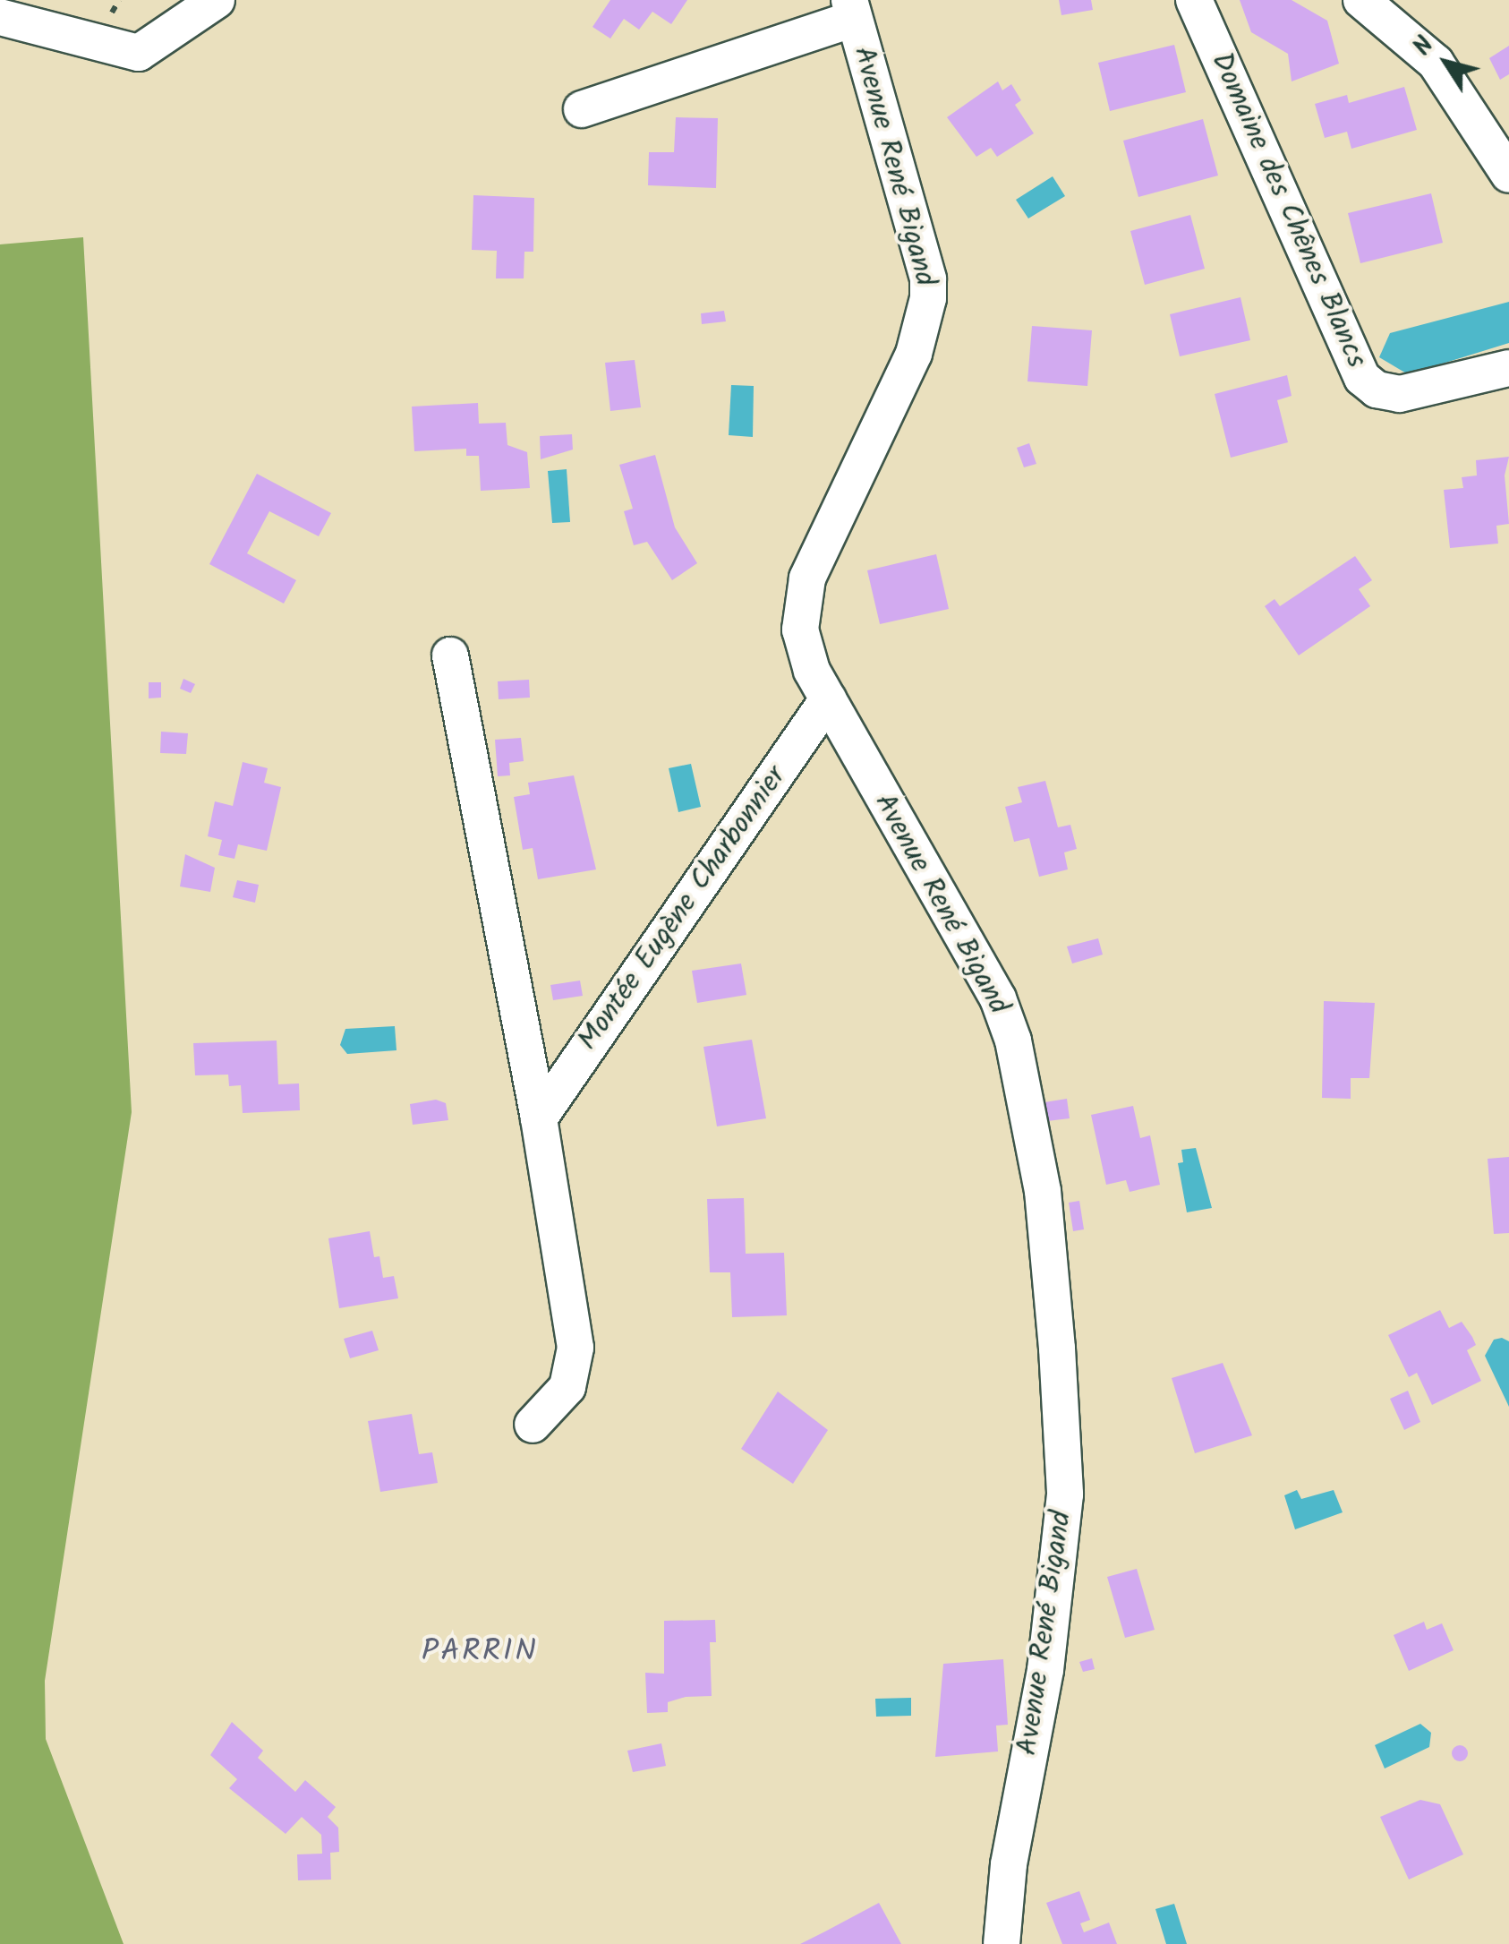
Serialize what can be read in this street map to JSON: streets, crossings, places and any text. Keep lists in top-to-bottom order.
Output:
{
  "streets": {
    "street": ["Avenue René Bigand", "Domaine des Chênes Blancs", "Montée Eugène Charbonnier"]
  },
  "crossings": [
    ["Avenue René Bigand", "Montée Eugène Charbonnier"]
  ],
  "districts": ["PARRIN"],
  "north": "top left"
}
